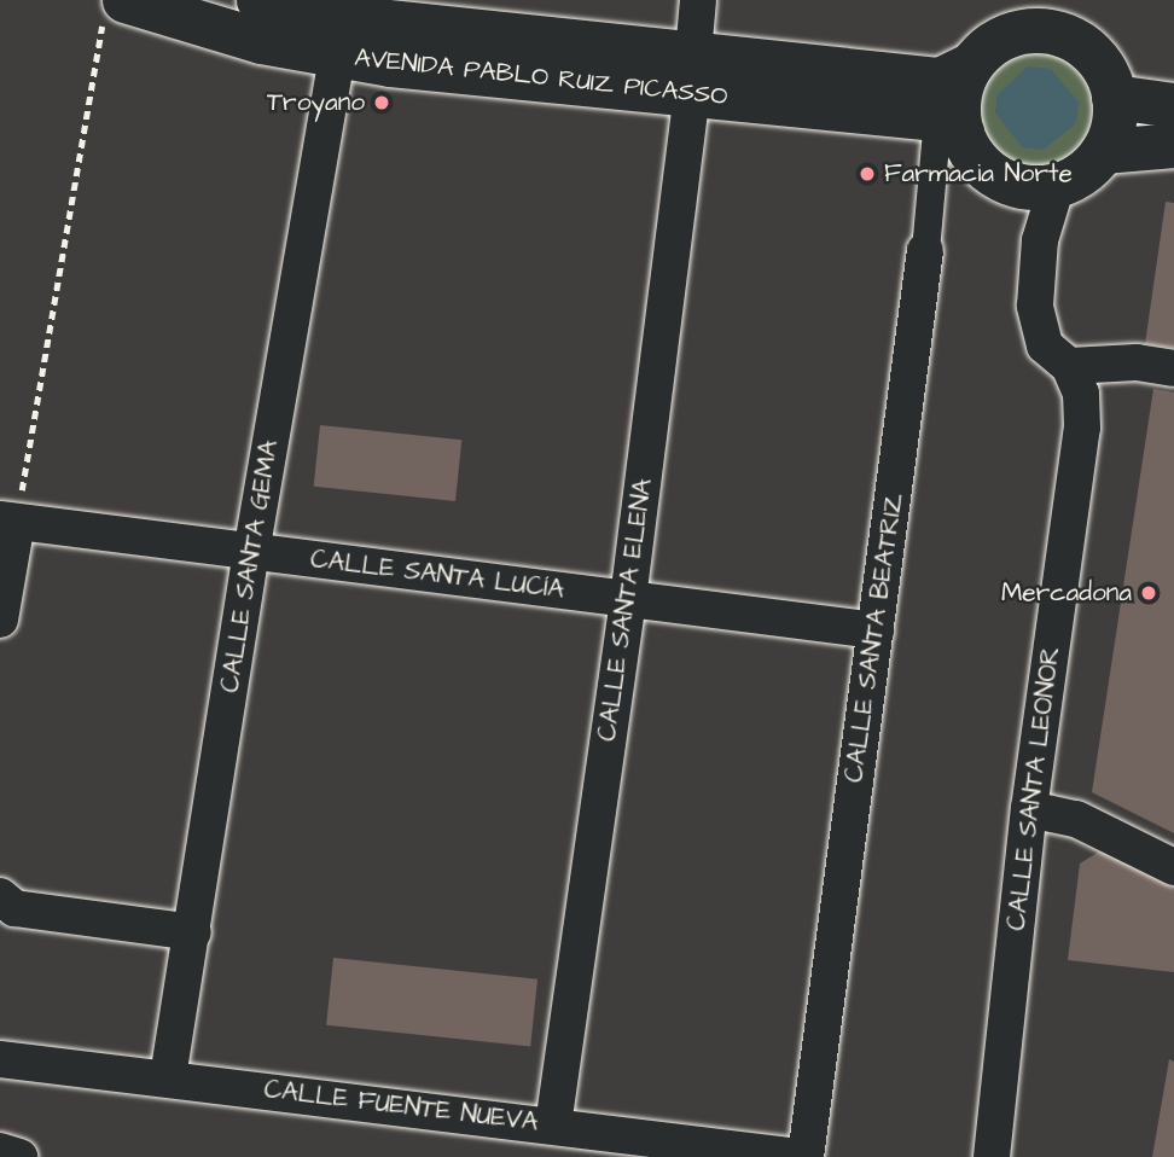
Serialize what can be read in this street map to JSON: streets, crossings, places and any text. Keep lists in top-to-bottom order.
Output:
{
  "streets": {
    "street": [
      "AVENIDA PABLO RUIZ PICASSO",
      "CALLE SANTA GEMA",
      "CALLE SANTA LUCÍA",
      "CALLE SANTA ELENA",
      "CALLE SANTA BEATRIZ",
      "CALLE SANTA LEONOR",
      "CALLE FUENTE NUEVA"
    ]
  },
  "crossings": [
    ["AVENIDA PABLO RUIZ PICASSO", "CALLE SANTA GEMA"],
    ["AVENIDA PABLO RUIZ PICASSO", "CALLE SANTA ELENA"],
    ["AVENIDA PABLO RUIZ PICASSO", "CALLE SANTA BEATRIZ"],
    ["AVENIDA PABLO RUIZ PICASSO", "CALLE SANTA LEONOR"],
    ["CALLE SANTA GEMA", "CALLE SANTA LUCÍA"],
    ["CALLE SANTA GEMA", "CALLE FUENTE NUEVA"],
    ["CALLE SANTA LUCÍA", "CALLE SANTA ELENA"],
    ["CALLE SANTA LUCÍA", "CALLE SANTA BEATRIZ"],
    ["CALLE SANTA ELENA", "CALLE FUENTE NUEVA"],
    ["CALLE SANTA BEATRIZ", "CALLE SANTA LEONOR"],
    ["CALLE SANTA BEATRIZ", "CALLE FUENTE NUEVA"]
  ],
  "places": ["Troyano", "Farmacia Norte", "Mercadona"]
}
